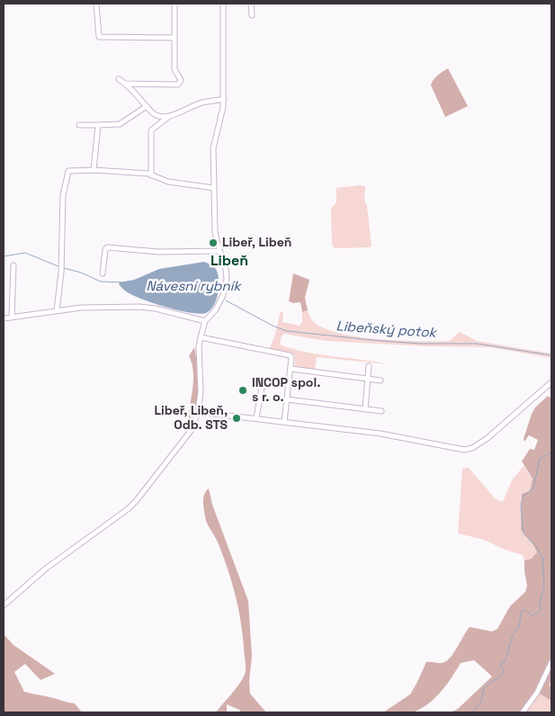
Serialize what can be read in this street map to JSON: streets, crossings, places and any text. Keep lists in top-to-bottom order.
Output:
{
  "districts": ["Libeň"],
  "water": ["Návesní rybník", "Libeňský potok"],
  "places": ["Libeř, Libeň", "INCOP spol. s r. o.", "Libeř, Libeň, Odb. STS"]
}
